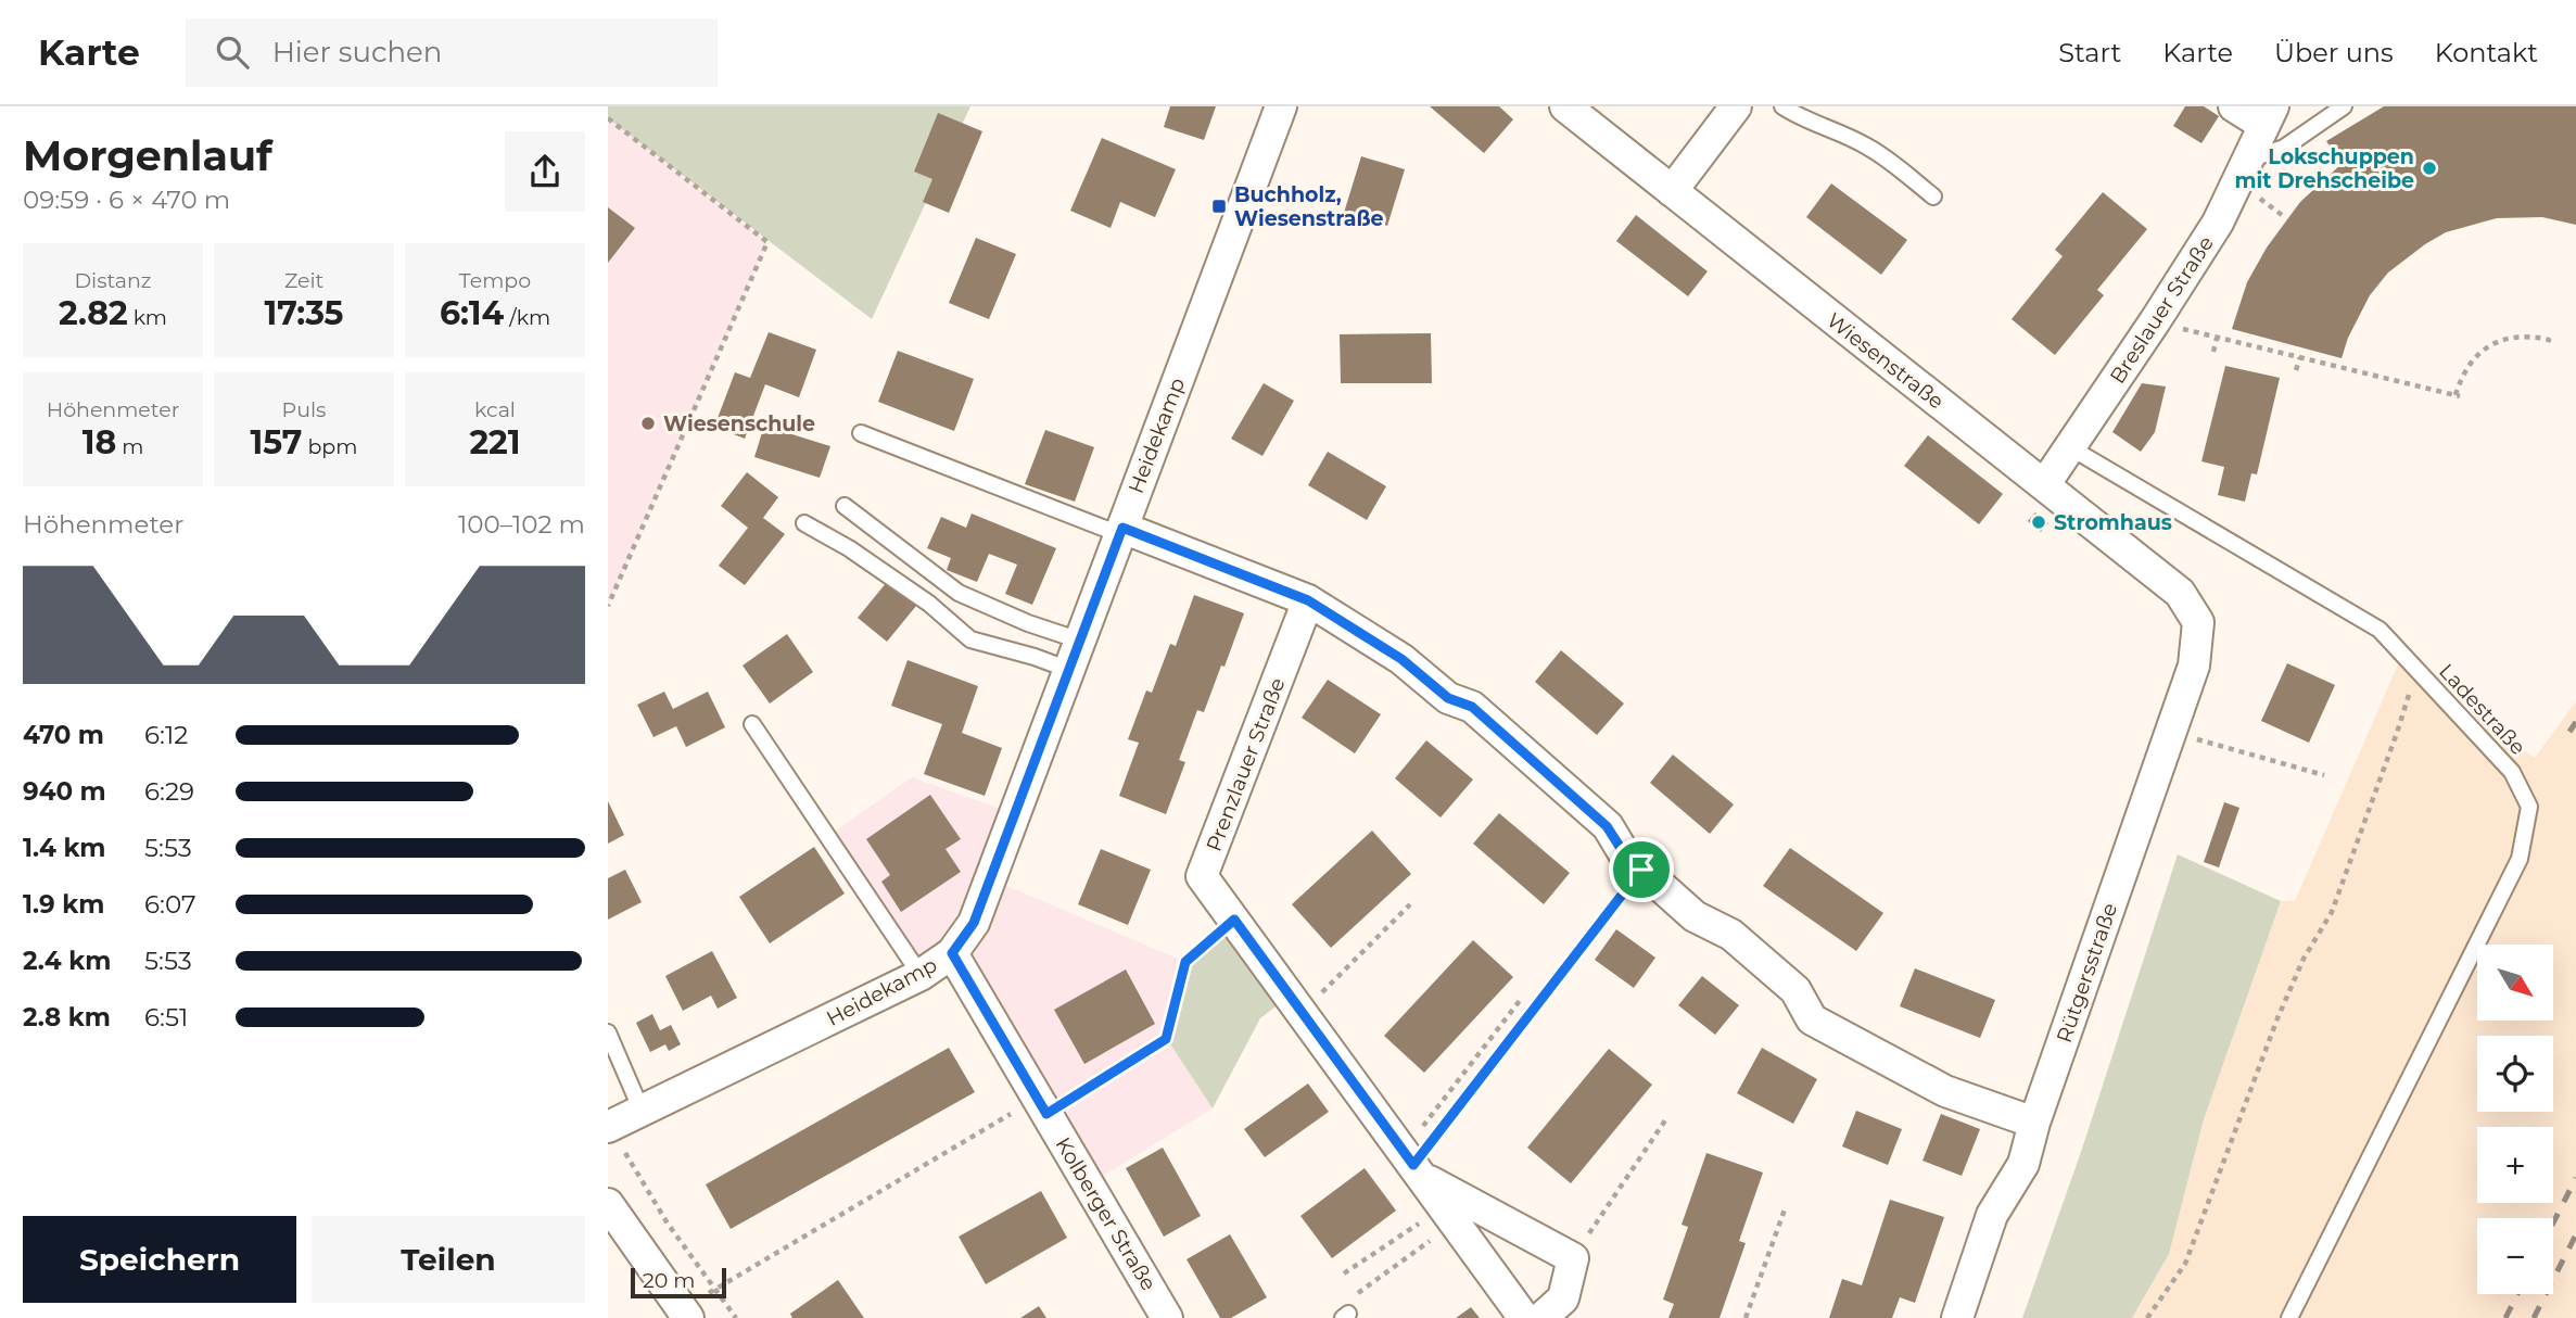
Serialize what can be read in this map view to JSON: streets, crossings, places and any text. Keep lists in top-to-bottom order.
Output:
{
  "streets": {
    "street": [
      "Breslauer Straße",
      "Wiesenstraße",
      "Heidekamp",
      "Prenzlauer Straße",
      "Rütgersstraße",
      "Kolberger Straße"
    ],
    "lane": ["Ladestraße"]
  },
  "crossings": [
    ["Breslauer Straße", "Wiesenstraße"],
    ["Breslauer Straße", "Ladestraße"],
    ["Wiesenstraße", "Rütgersstraße"],
    ["Heidekamp", "Kolberger Straße"]
  ],
  "places": {
    "other": ["Lokschuppen mit Drehscheibe", "Wiesenschule", "Stromhaus"],
    "transit": ["Buchholz, Wiesenstraße"]
  },
  "scale_bar": "20 m",
  "north": "bottom right",
  "page": {
    "header": "Karte",
    "search": "Hier suchen",
    "nav": [
      "Start",
      "Karte",
      "Über uns",
      "Kontakt"
    ],
    "heading": ["Morgenlauf", "09:59 · 6 × 470 m"],
    "stats": [
      ["Distanz", "2.82 km"],
      ["Zeit", "17:35"],
      ["Tempo", "6:14 /km"],
      ["Höhenmeter", "18 m"],
      ["Puls", "157 bpm"],
      ["kcal", "221"]
    ],
    "chart": ["Höhenmeter", "100–102 m"],
    "list": [
      {
        "name": "470 m",
        "note": "6:12"
      },
      {
        "name": "940 m",
        "note": "6:29"
      },
      {
        "name": "1.4 km",
        "note": "5:53"
      },
      {
        "name": "1.9 km",
        "note": "6:07"
      },
      {
        "name": "2.4 km",
        "note": "5:53"
      },
      {
        "name": "2.8 km",
        "note": "6:51"
      }
    ],
    "map_buttons": ["+", "−"],
    "buttons": ["Speichern", "Teilen"],
    "scale": "20 m"
  }
}
